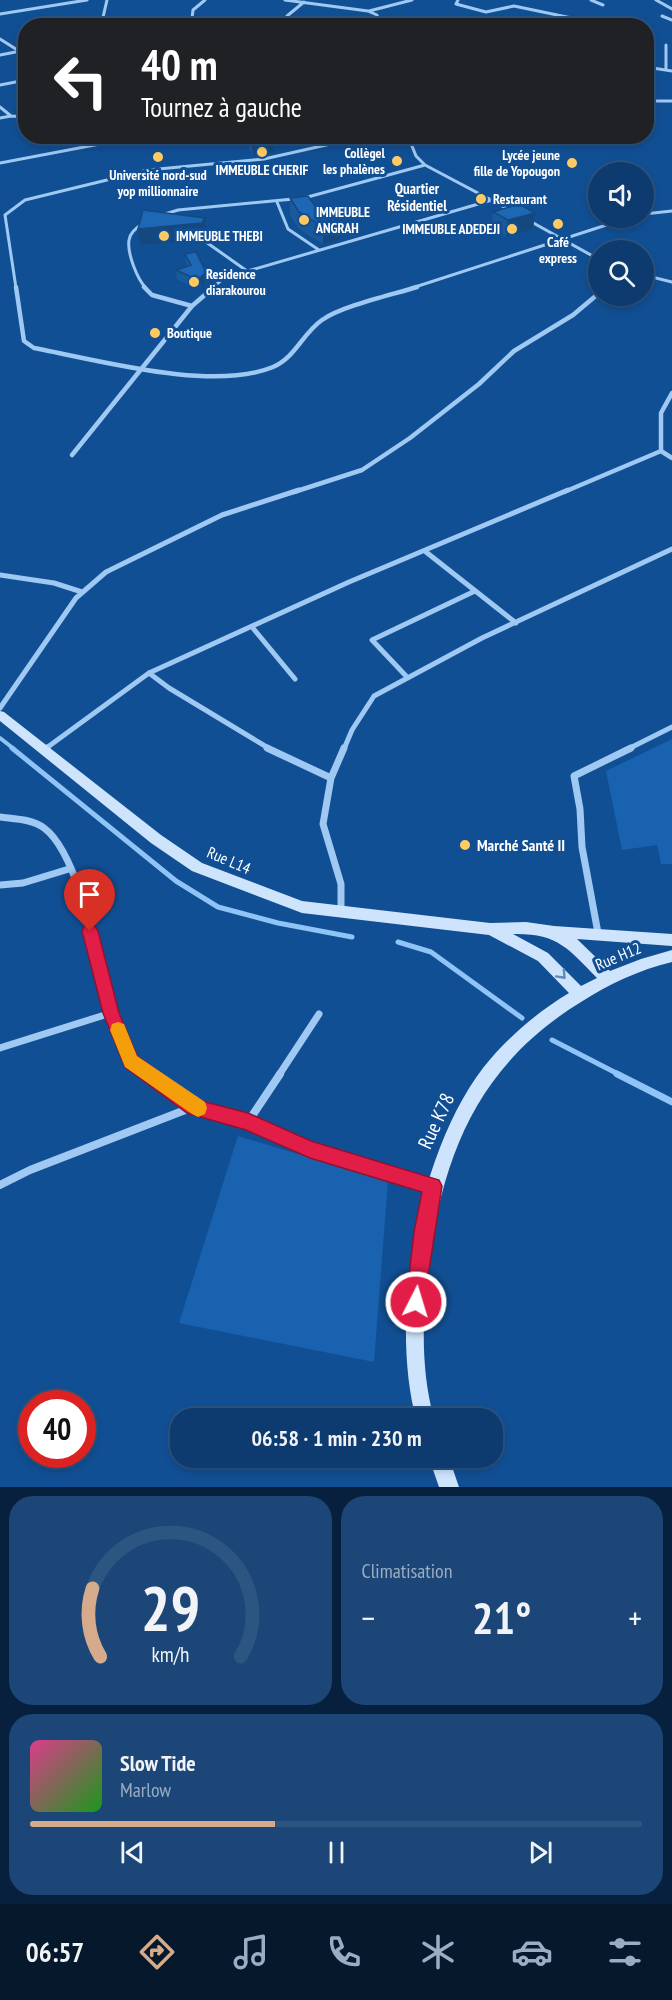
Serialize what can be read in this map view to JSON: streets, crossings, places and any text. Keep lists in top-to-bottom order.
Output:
{
  "streets": {
    "street": ["Rue L14", "Rue H12", "Rue K78"]
  },
  "crossings": [
    ["Rue L14", "Rue H12"],
    ["Rue L14", "Rue K78"],
    ["Rue H12", "Rue K78"]
  ],
  "districts": ["Quartier Résidentiel"],
  "places": [
    "IMMEUBLE CHERIF",
    "Université nord-sud yop millionnaire",
    "Collègel les phalènes",
    "Lycée jeune fille de Yopougon",
    "Restaurant",
    "IMMEUBLE ANGRAH",
    "Café express",
    "IMMEUBLE ADEDEJI",
    "IMMEUBLE THEBI",
    "Residence diarakourou",
    "Boutique",
    "Marché Santé II"
  ],
  "page": {
    "turn": ["40 m", "Tournez à gauche"],
    "limit": "40",
    "trip": "06:58 · 1 min · 230 m",
    "tile": "Climatisation",
    "heat": ["−", "21°", "+"],
    "song": ["Slow Tide", "Marlow"],
    "tabs": "06:57",
    "gauge": ["29", "km/h"]
  }
}
